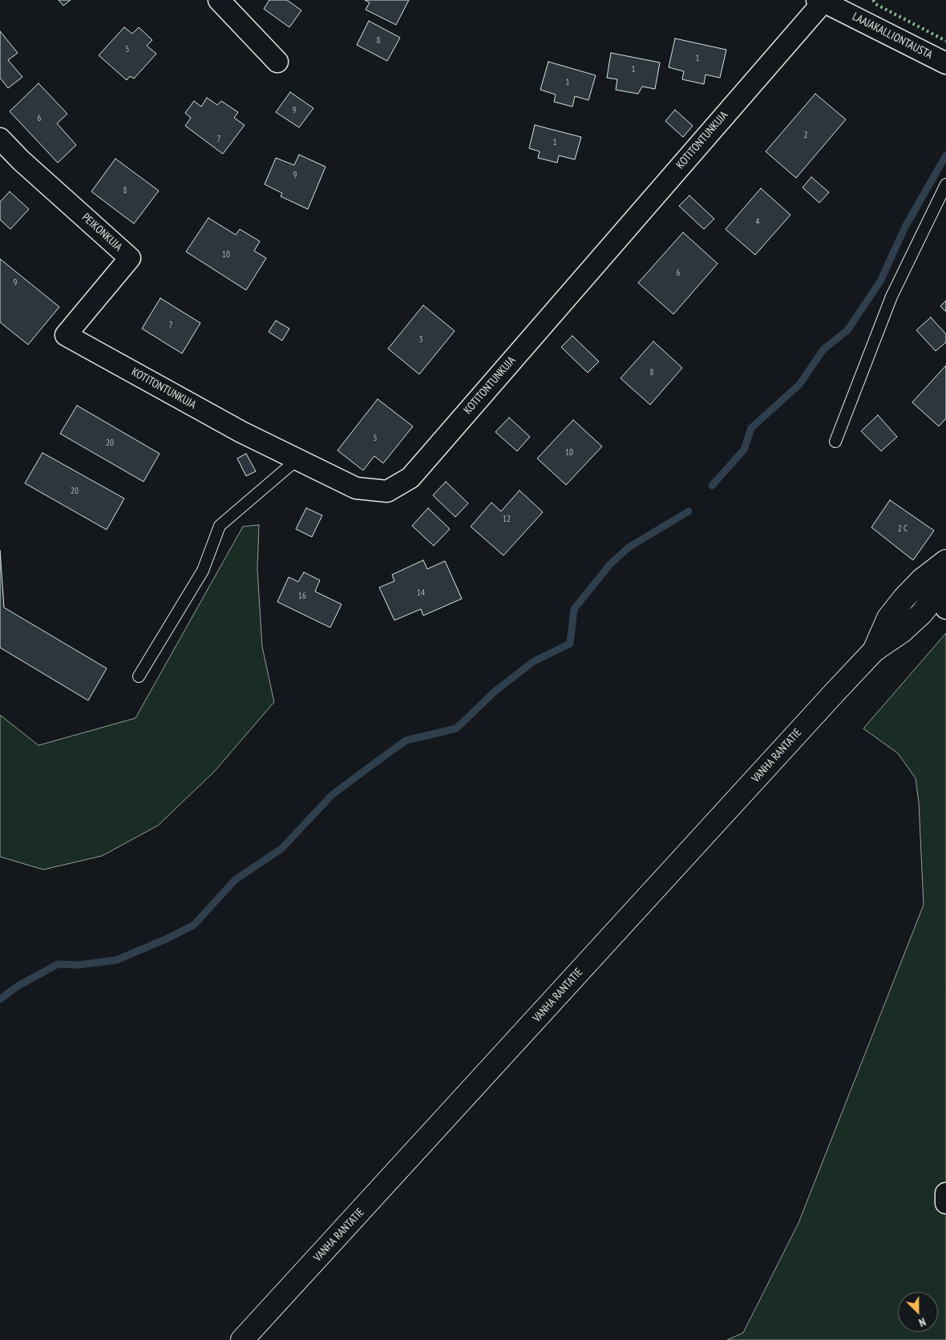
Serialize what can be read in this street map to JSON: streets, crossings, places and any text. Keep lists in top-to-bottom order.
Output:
{
  "streets": {
    "main road": ["VANHA RANTATIE"],
    "street": ["LAAJAKALLIONTAUSTA", "KOTITONTUNKUJA", "PEIKONKUJA"]
  },
  "crossings": [
    ["LAAJAKALLIONTAUSTA", "KOTITONTUNKUJA"],
    ["KOTITONTUNKUJA", "PEIKONKUJA"]
  ],
  "house_numbers": [
    "8",
    "5",
    "1",
    "1",
    "1",
    "9",
    "6",
    "2",
    "7",
    "1",
    "9",
    "8",
    "4",
    "10",
    "6",
    "9",
    "7",
    "3",
    "8",
    "5",
    "20",
    "10",
    "20",
    "12",
    "2 C",
    "14",
    "16"
  ],
  "north": "bottom right"
}
